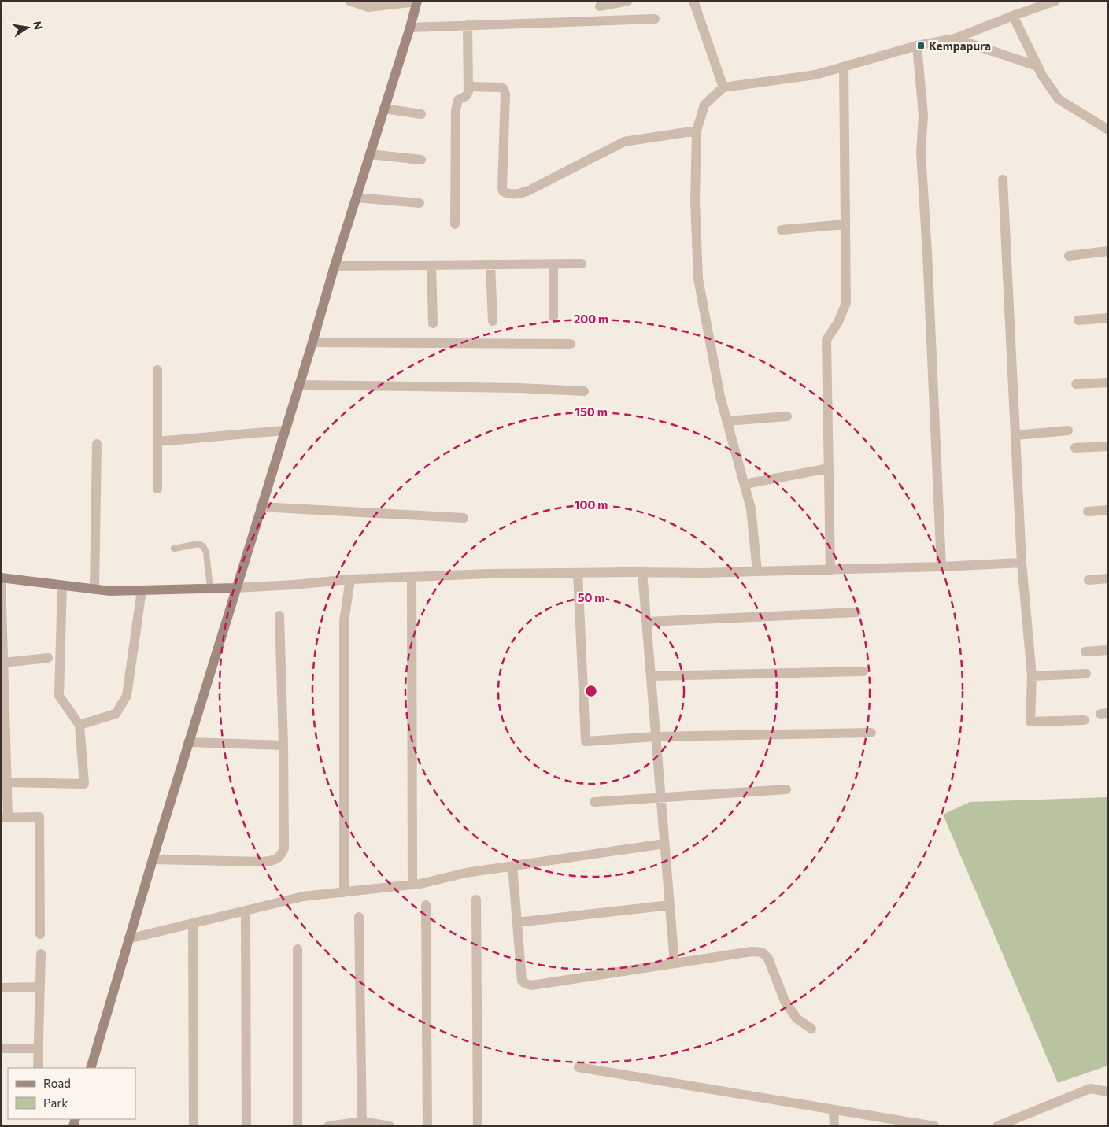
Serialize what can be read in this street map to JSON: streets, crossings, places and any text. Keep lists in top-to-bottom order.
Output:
{
  "places": {
    "transit": ["Kempapura"]
  },
  "legend": ["Road", "Park"],
  "north": "right",
  "rings": [
    "200 m",
    "150 m",
    "100 m",
    "50 m"
  ]
}
